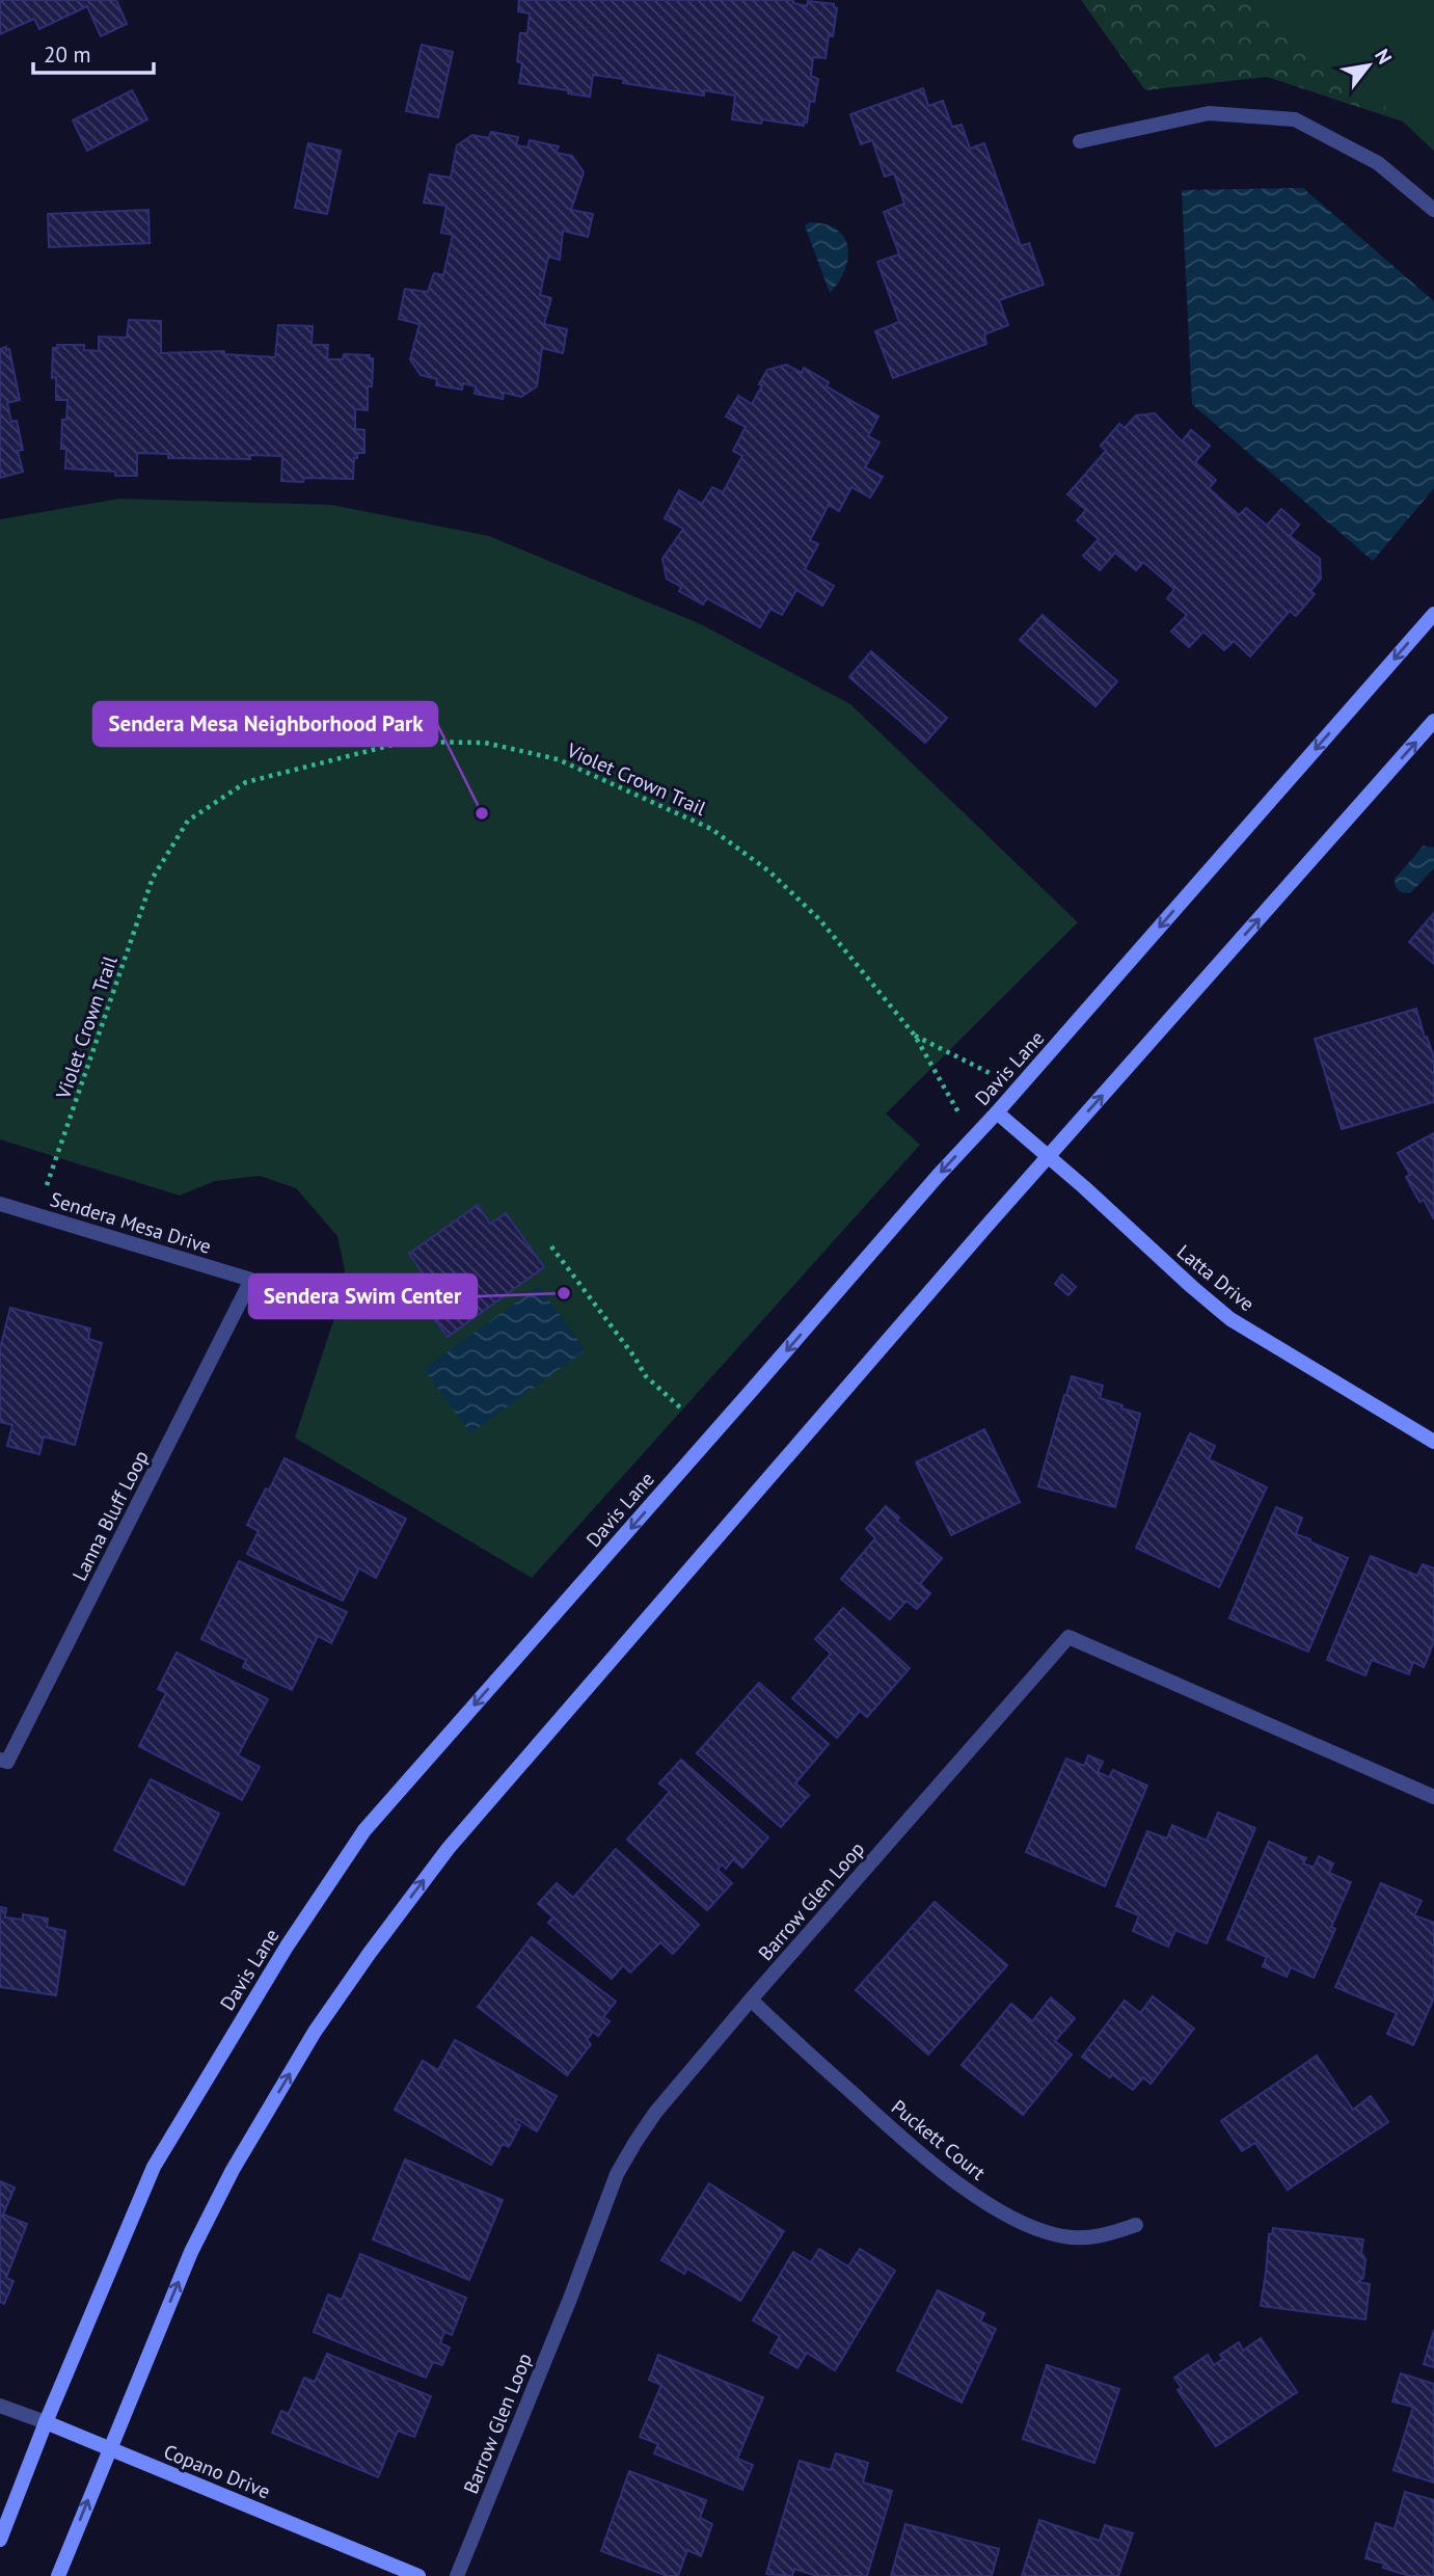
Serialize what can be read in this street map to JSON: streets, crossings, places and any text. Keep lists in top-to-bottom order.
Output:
{
  "streets": {
    "main road": ["Davis Lane", "Latta Drive", "Copano Drive"],
    "street": [
      "Sendera Mesa Drive",
      "Lanna Bluff Loop",
      "Barrow Glen Loop",
      "Puckett Court"
    ],
    "path": ["Violet Crown Trail"]
  },
  "crossings": [
    ["Davis Lane", "Latta Drive"],
    ["Davis Lane", "Copano Drive"],
    ["Sendera Mesa Drive", "Lanna Bluff Loop"],
    ["Barrow Glen Loop", "Puckett Court"]
  ],
  "places": ["Sendera Mesa Neighborhood Park", "Sendera Swim Center"],
  "scale_bar": "20 m",
  "north": "top right"
}
